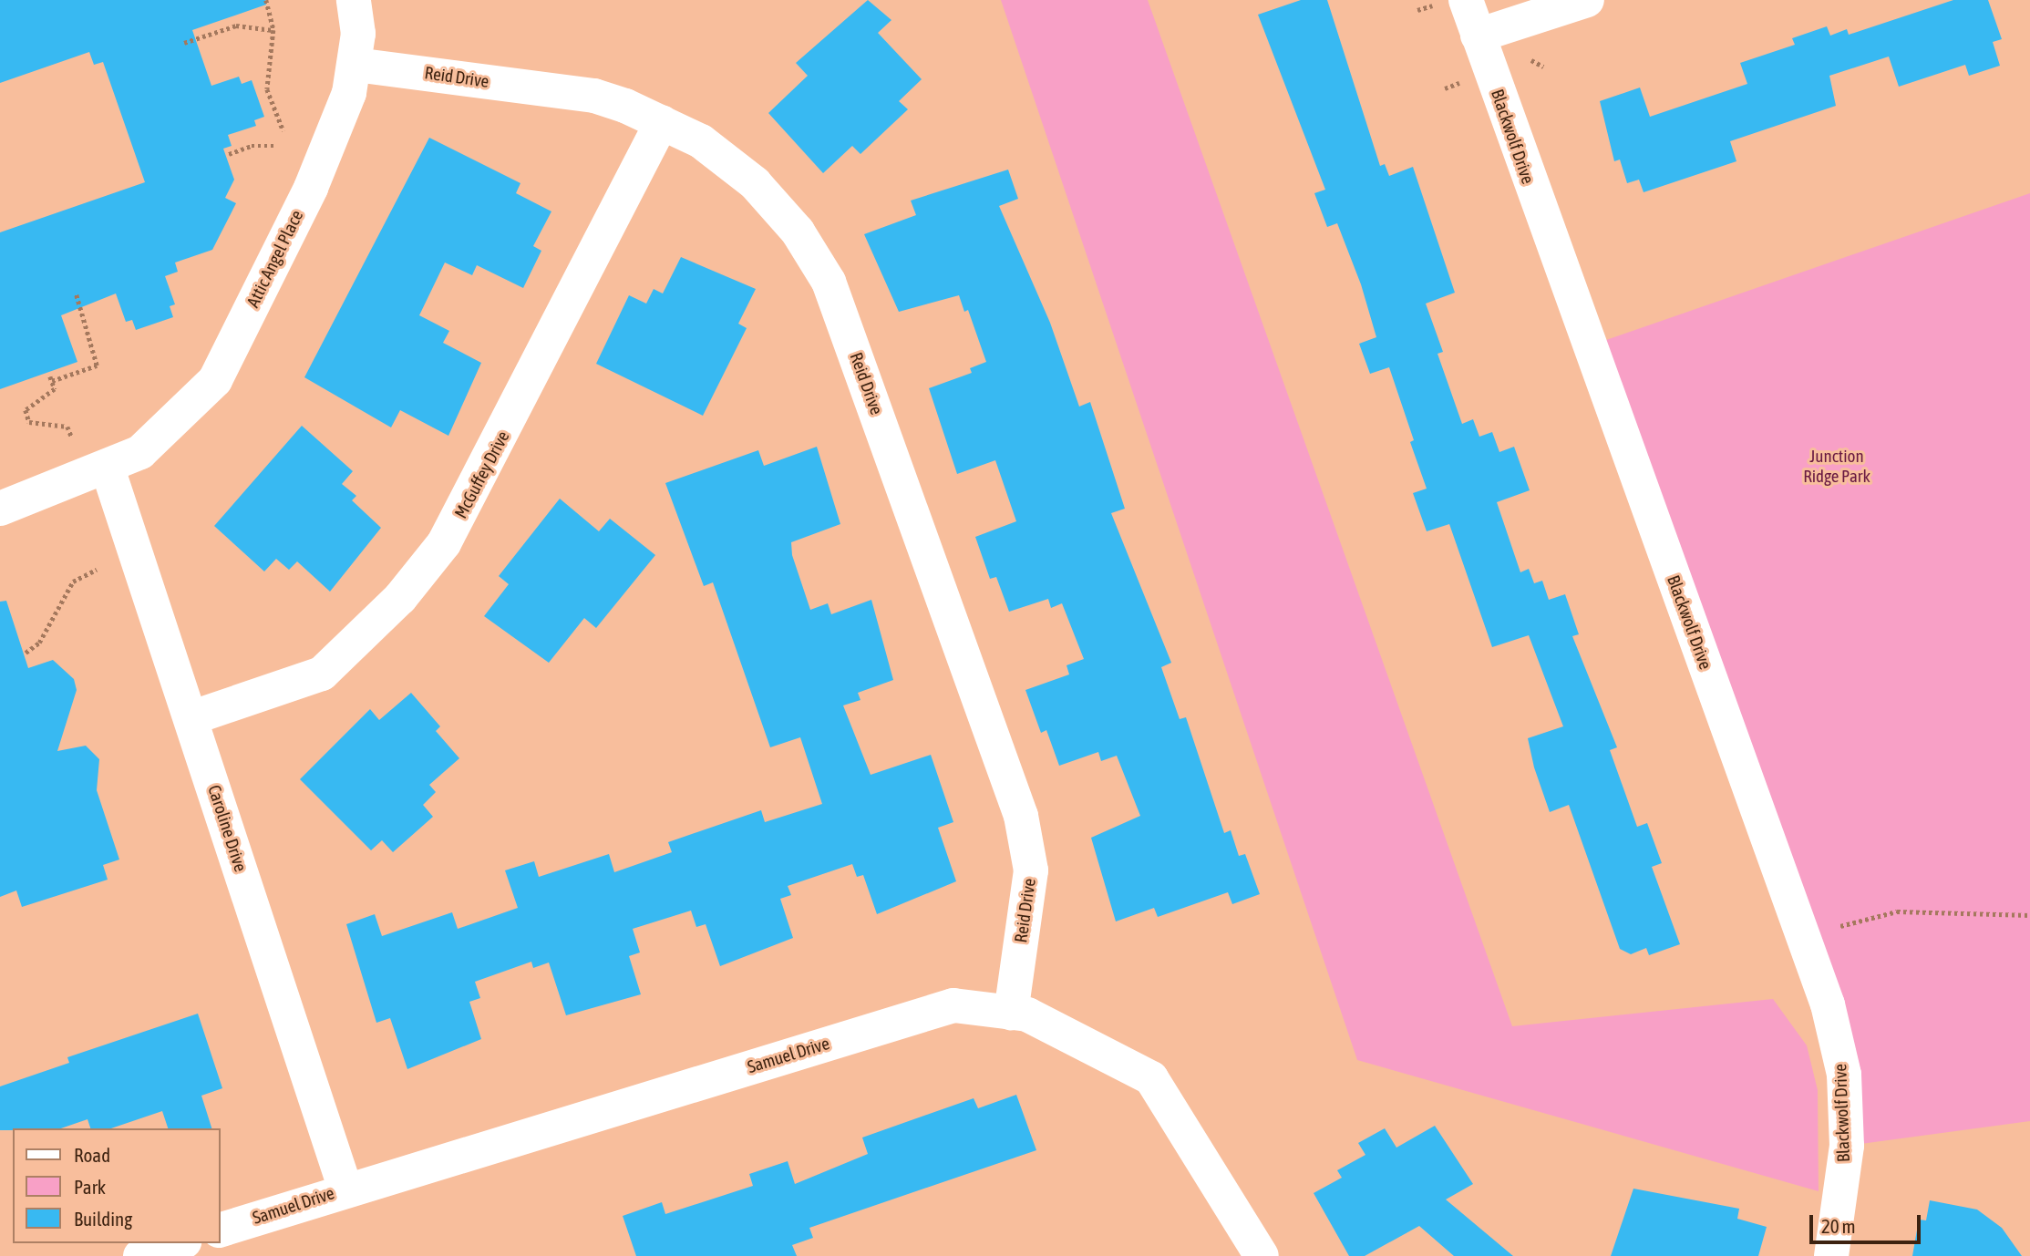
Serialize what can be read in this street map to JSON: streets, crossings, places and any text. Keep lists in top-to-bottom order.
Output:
{
  "streets": {
    "street": [
      "Reid Drive",
      "Blackwolf Drive",
      "Attic Angel Place",
      "McGuffey Drive",
      "Caroline Drive",
      "Samuel Drive"
    ]
  },
  "crossings": [
    ["Reid Drive", "Attic Angel Place"],
    ["Reid Drive", "McGuffey Drive"],
    ["Reid Drive", "Samuel Drive"],
    ["Attic Angel Place", "Caroline Drive"],
    ["McGuffey Drive", "Caroline Drive"],
    ["Caroline Drive", "Samuel Drive"]
  ],
  "parks": ["Junction Ridge Park"],
  "legend": ["Road", "Park", "Building"],
  "scale_bar": "20 m"
}
